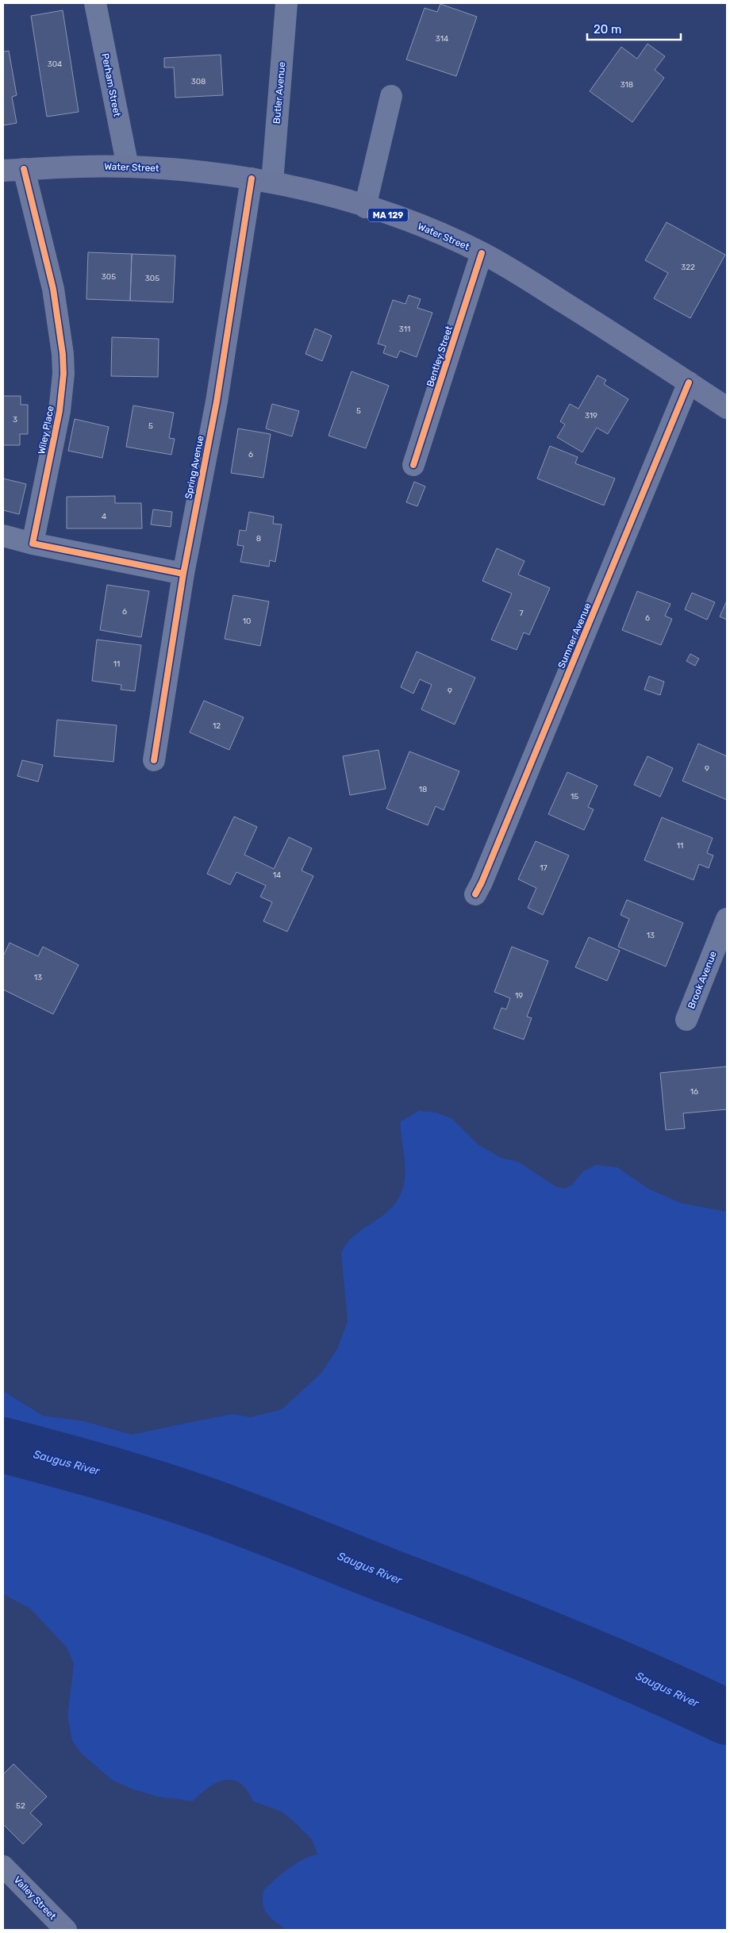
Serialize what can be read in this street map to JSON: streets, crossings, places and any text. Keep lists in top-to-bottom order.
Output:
{
  "streets": {
    "main road": ["Water Street", "MA 129"],
    "street": [
      "Perham Street",
      "Butler Avenue",
      "Bentley Street",
      "Wiley Place",
      "Spring Avenue",
      "Sumner Avenue",
      "Brook Avenue",
      "Valley Street"
    ]
  },
  "crossings": [
    ["Perham Street", "Water Street"],
    ["Butler Avenue", "Water Street"],
    ["Butler Avenue", "Spring Avenue"],
    ["Water Street", "Bentley Street"],
    ["Water Street", "Wiley Place"],
    ["Water Street", "Spring Avenue"],
    ["Water Street", "Sumner Avenue"]
  ],
  "water": ["Saugus River"],
  "house_numbers": [
    "314",
    "304",
    "308",
    "318",
    "322",
    "305",
    "305",
    "311",
    "5",
    "319",
    "3",
    "5",
    "6",
    "4",
    "8",
    "6",
    "7",
    "6",
    "10",
    "11",
    "9",
    "12",
    "9",
    "18",
    "15",
    "11",
    "17",
    "14",
    "13",
    "13",
    "19",
    "16",
    "52"
  ],
  "scale_bar": "20 m"
}
